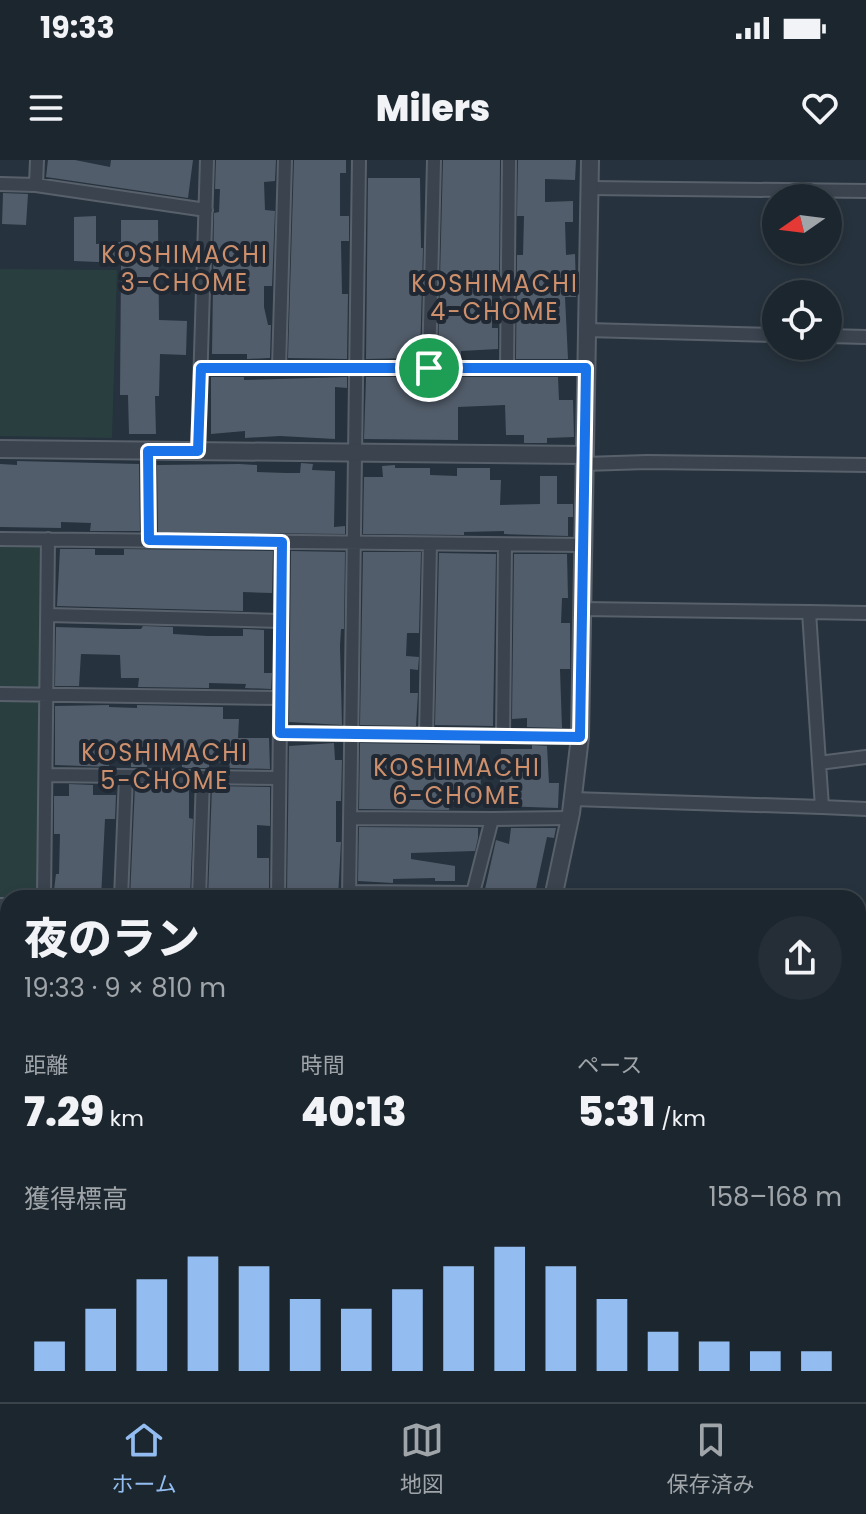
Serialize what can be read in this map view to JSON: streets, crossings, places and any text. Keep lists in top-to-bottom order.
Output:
{
  "districts": [
    "KOSHIMACHI 3-CHOME",
    "KOSHIMACHI 4-CHOME",
    "KOSHIMACHI 5-CHOME",
    "KOSHIMACHI 6-CHOME"
  ],
  "north": "left",
  "page": {
    "status": "19:33",
    "header": "Milers",
    "heading": ["夜のラン", "19:33 · 9 × 810 m"],
    "stats": [
      ["距離", "7.29 km"],
      ["時間", "40:13"],
      ["ペース", "5:31 /km"]
    ],
    "chart": ["獲得標高", "158–168 m"],
    "tabs": ["ホーム", "地図", "保存済み"]
  }
}
